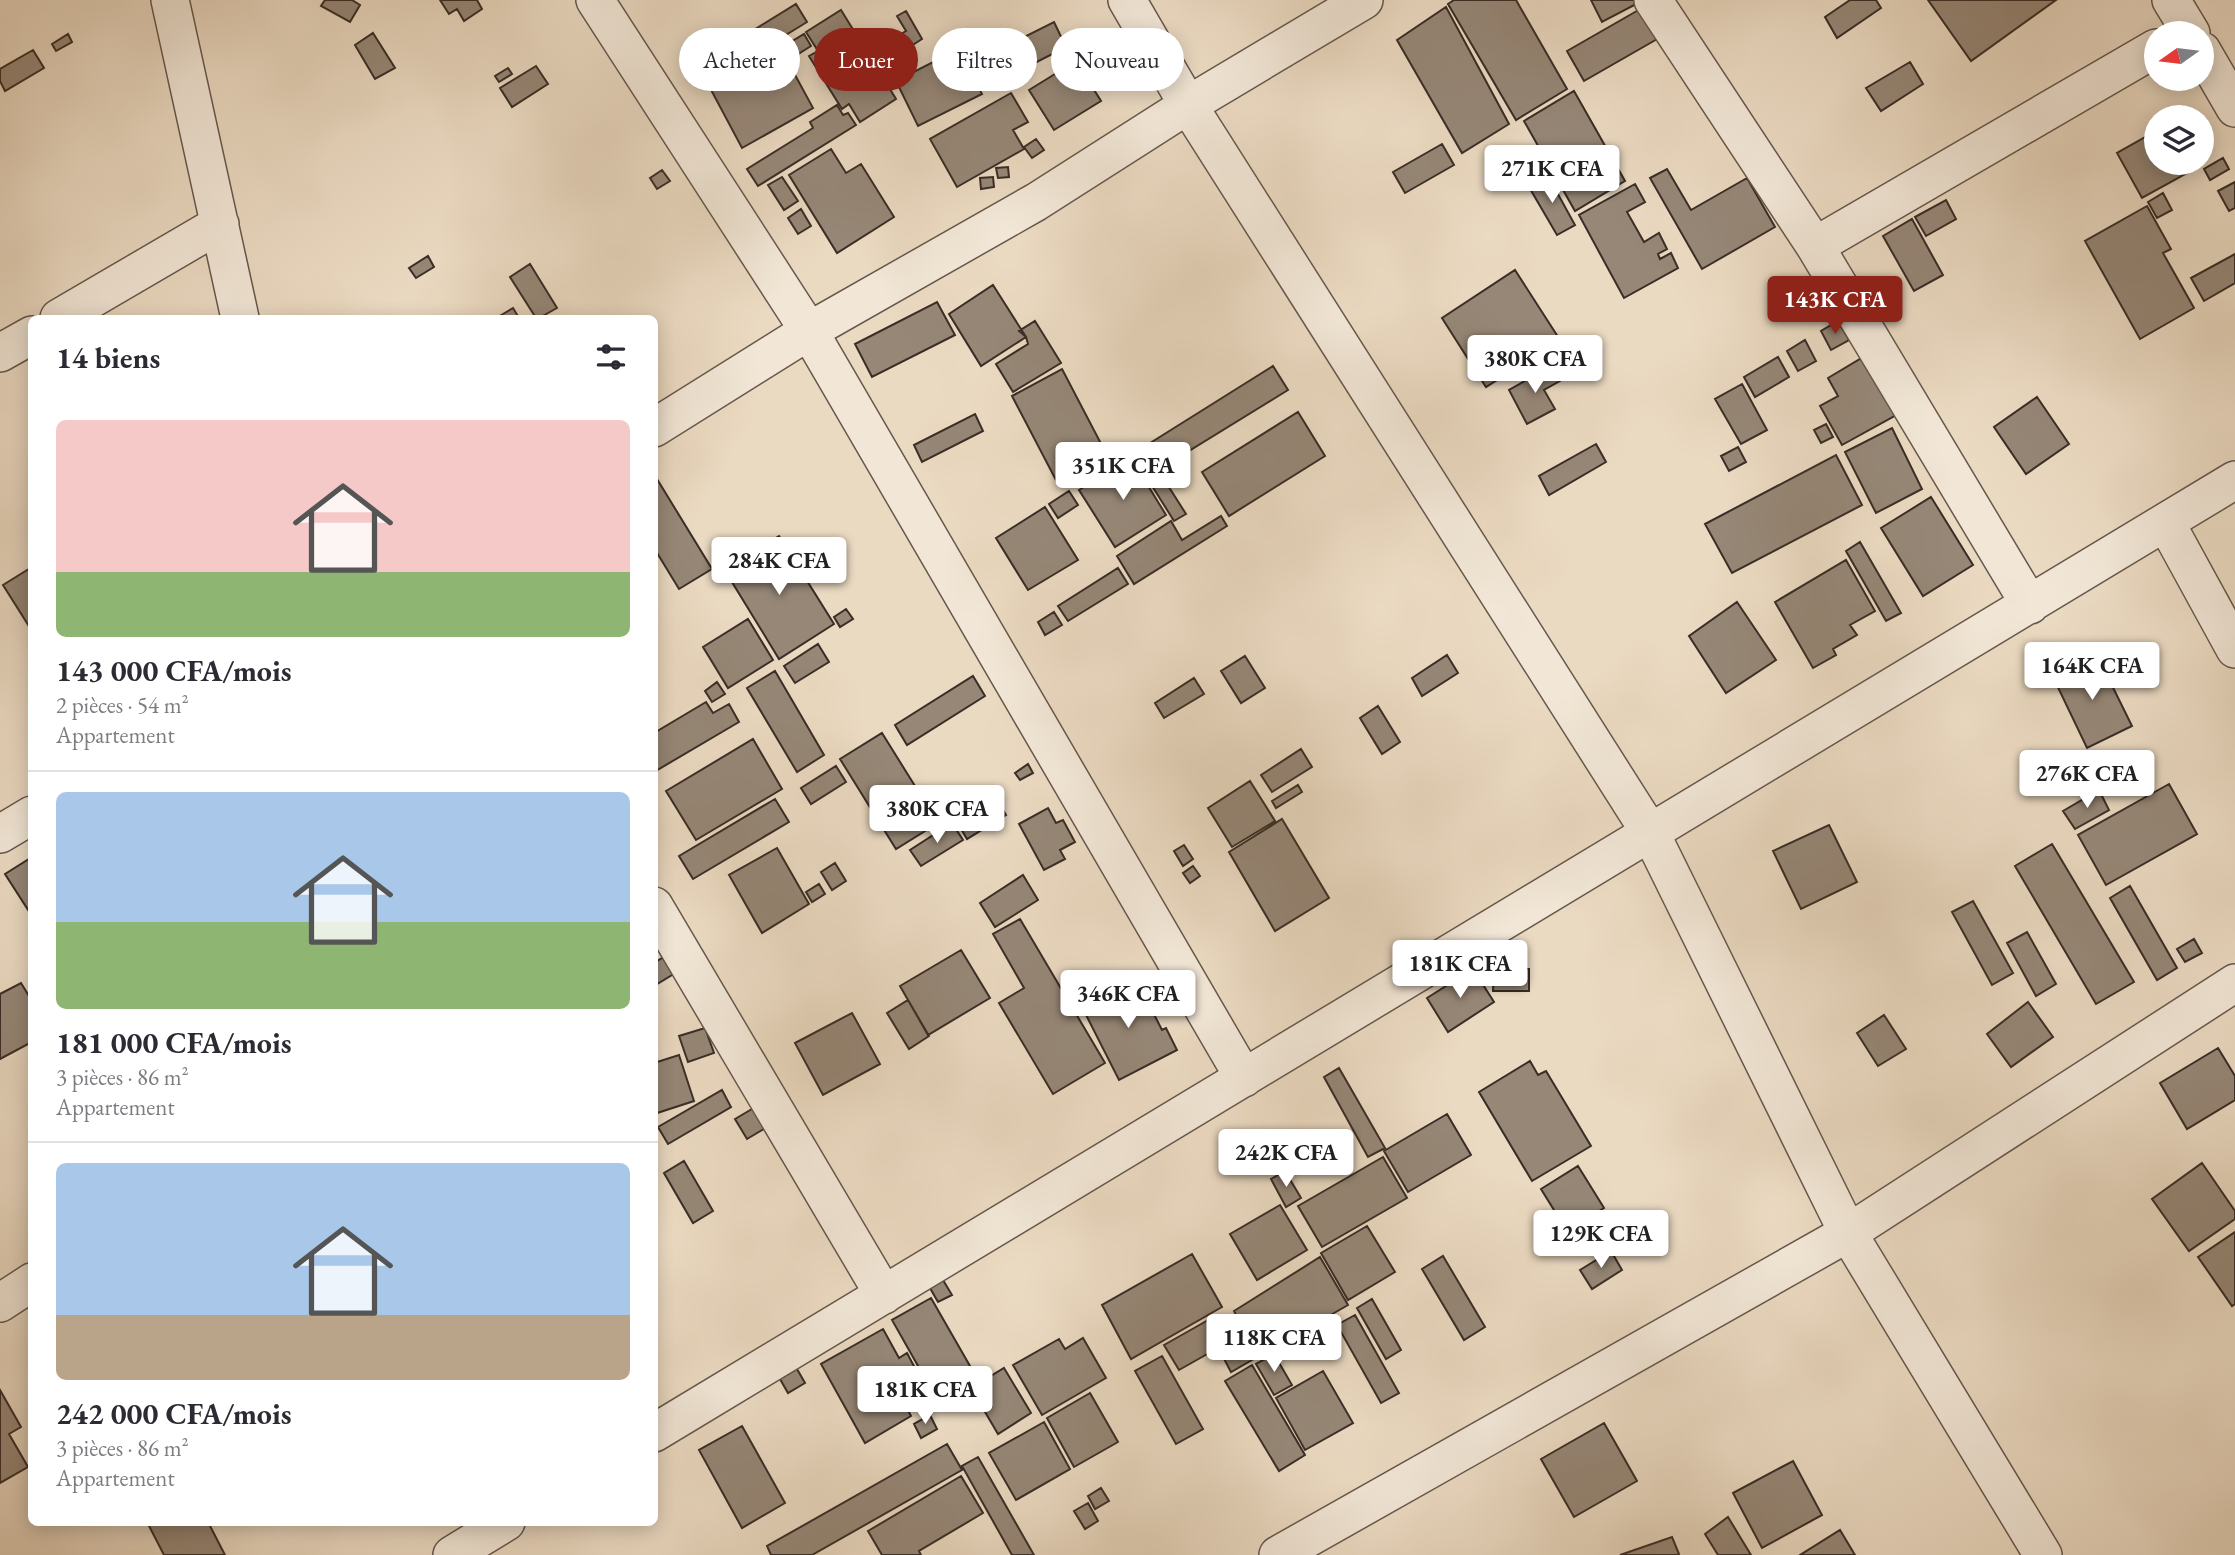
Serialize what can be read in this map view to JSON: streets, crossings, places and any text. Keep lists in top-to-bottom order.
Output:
{
  "north": "left",
  "page": {
    "chip": [
      "Acheter",
      "Louer",
      "Filtres",
      "Nouveau"
    ],
    "price": [
      "271K CFA",
      "143K CFA",
      "380K CFA",
      "351K CFA",
      "284K CFA",
      "164K CFA",
      "276K CFA",
      "380K CFA",
      "181K CFA",
      "346K CFA",
      "242K CFA",
      "129K CFA",
      "118K CFA",
      "181K CFA"
    ],
    "heading": "14 biens",
    "list": [
      {
        "name": "143 000 CFA/mois",
        "note": "2 pièces · 54 m² · Appartement"
      },
      {
        "name": "181 000 CFA/mois",
        "note": "3 pièces · 86 m² · Appartement"
      },
      {
        "name": "242 000 CFA/mois",
        "note": "3 pièces · 86 m² · Appartement"
      }
    ]
  }
}
